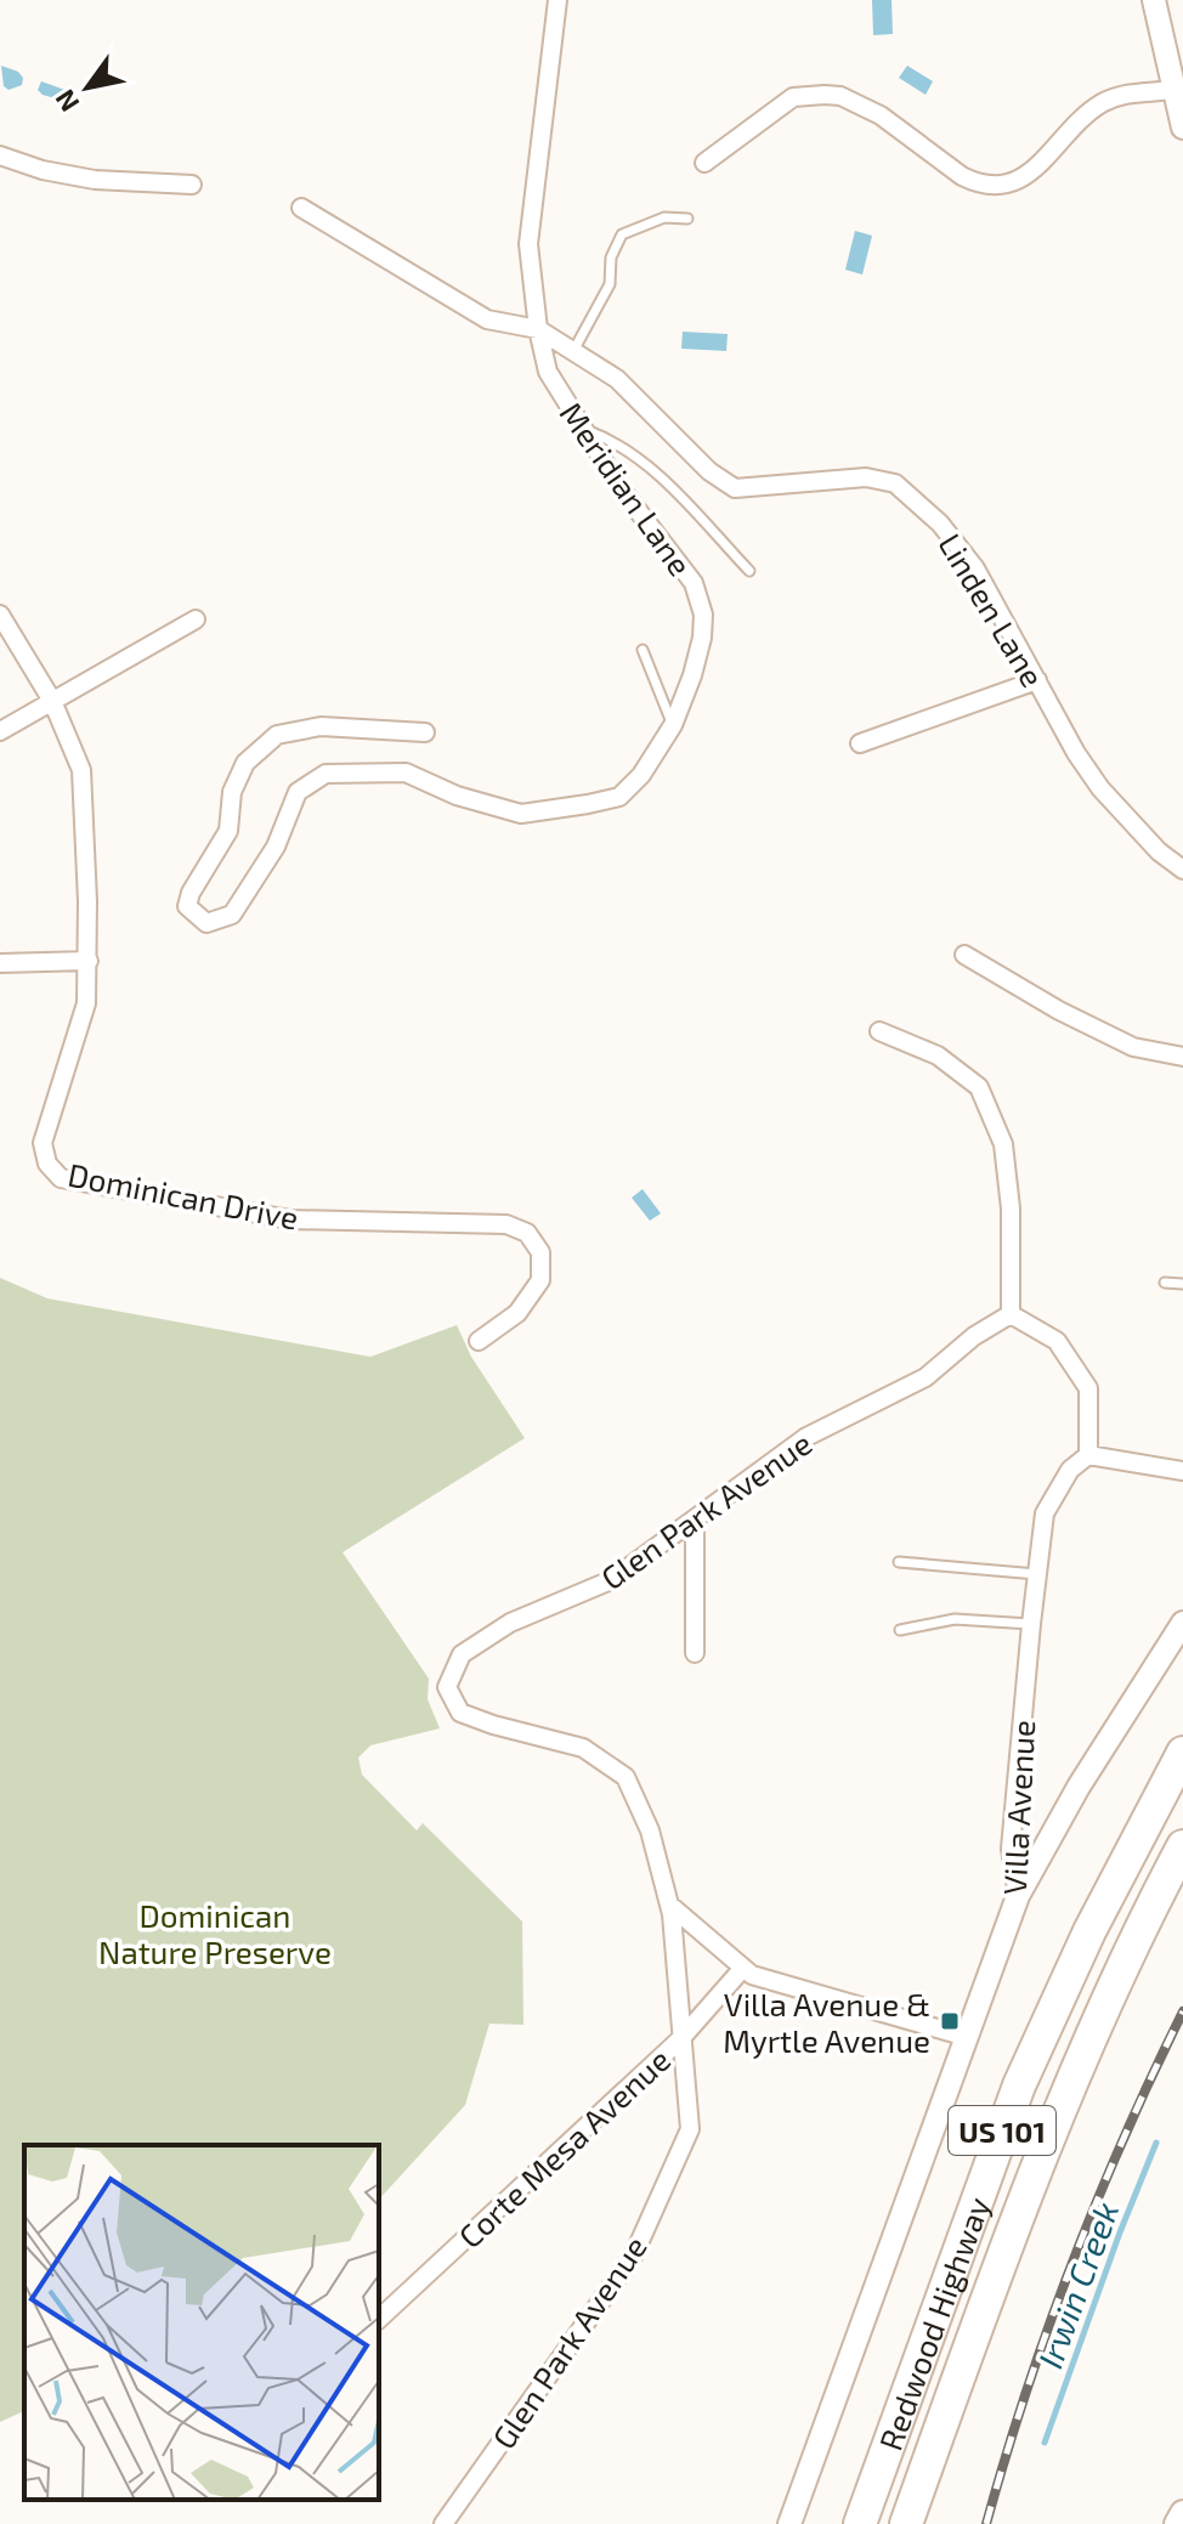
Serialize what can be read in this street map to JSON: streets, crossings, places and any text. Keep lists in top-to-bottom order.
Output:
{
  "streets": {
    "highway": ["US 101", "Redwood Highway"],
    "street": [
      "Meridian Lane",
      "Linden Lane",
      "Dominican Drive",
      "Glen Park Avenue",
      "Villa Avenue",
      "Corte Mesa Avenue"
    ]
  },
  "crossings": [
    ["Meridian Lane", "Linden Lane"],
    ["Glen Park Avenue", "Corte Mesa Avenue"]
  ],
  "water": ["Irwin Creek"],
  "parks": ["Dominican Nature Preserve"],
  "places": {
    "transit": ["Villa Avenue & Myrtle Avenue"]
  },
  "north": "bottom left"
}
